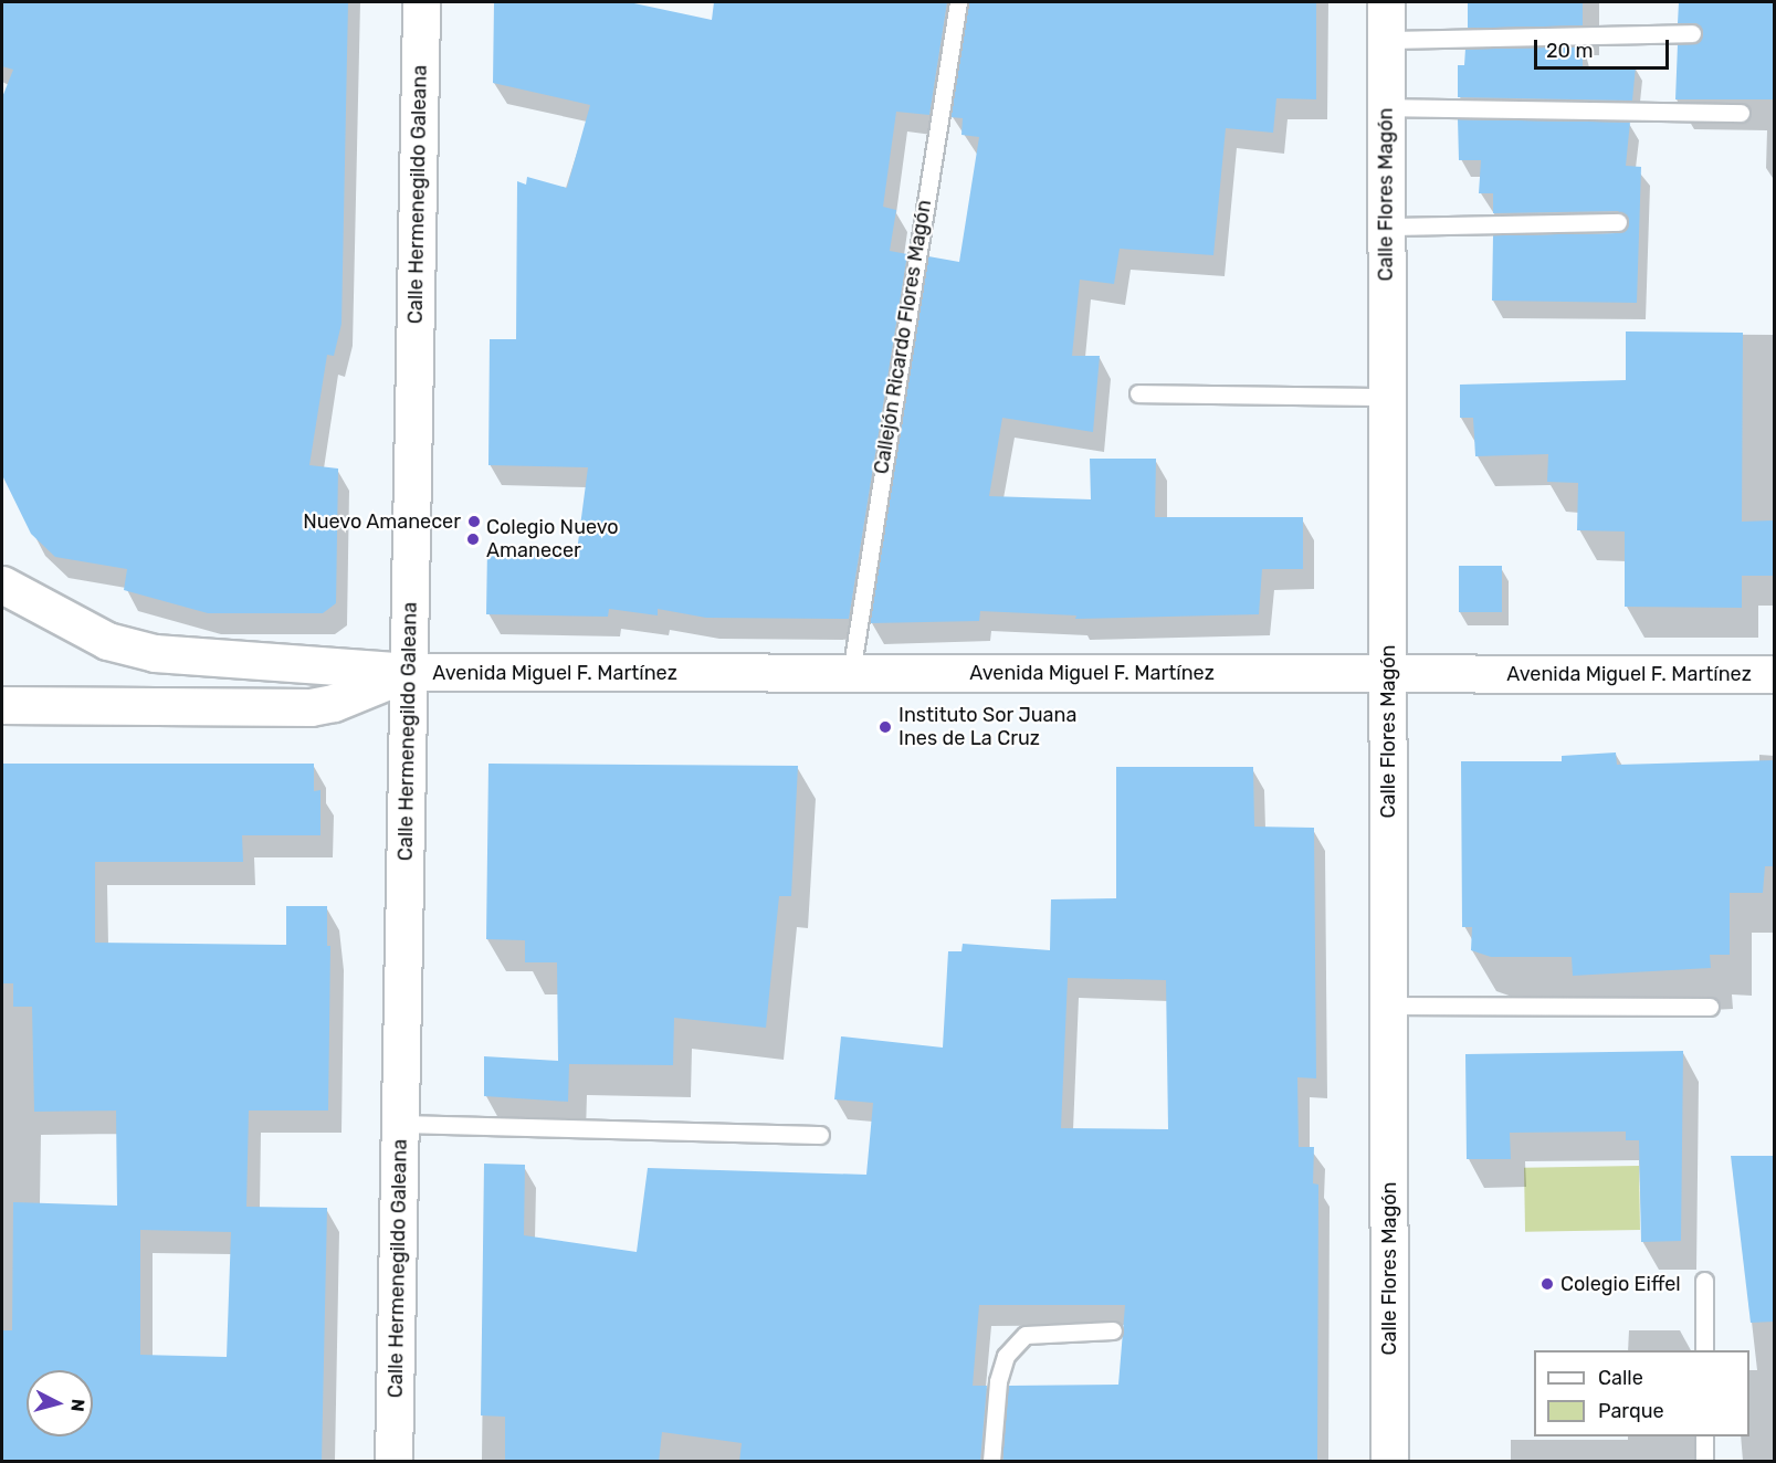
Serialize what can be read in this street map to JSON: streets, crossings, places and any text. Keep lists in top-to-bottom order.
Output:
{
  "streets": {
    "street": ["Calle Hermenegildo Galeana", "Calle Flores Magón", "Avenida Miguel F. Martínez"],
    "lane": ["Callejón Ricardo Flores Magón"]
  },
  "crossings": [
    ["Calle Hermenegildo Galeana", "Avenida Miguel F. Martínez"],
    ["Calle Flores Magón", "Avenida Miguel F. Martínez"],
    ["Callejón Ricardo Flores Magón", "Avenida Miguel F. Martínez"]
  ],
  "places": [
    "Nuevo Amanecer",
    "Colegio Nuevo Amanecer",
    "Instituto Sor Juana Ines de La Cruz",
    "Colegio Eiffel"
  ],
  "legend": ["Calle", "Parque"],
  "scale_bar": "20 m",
  "north": "right"
}
